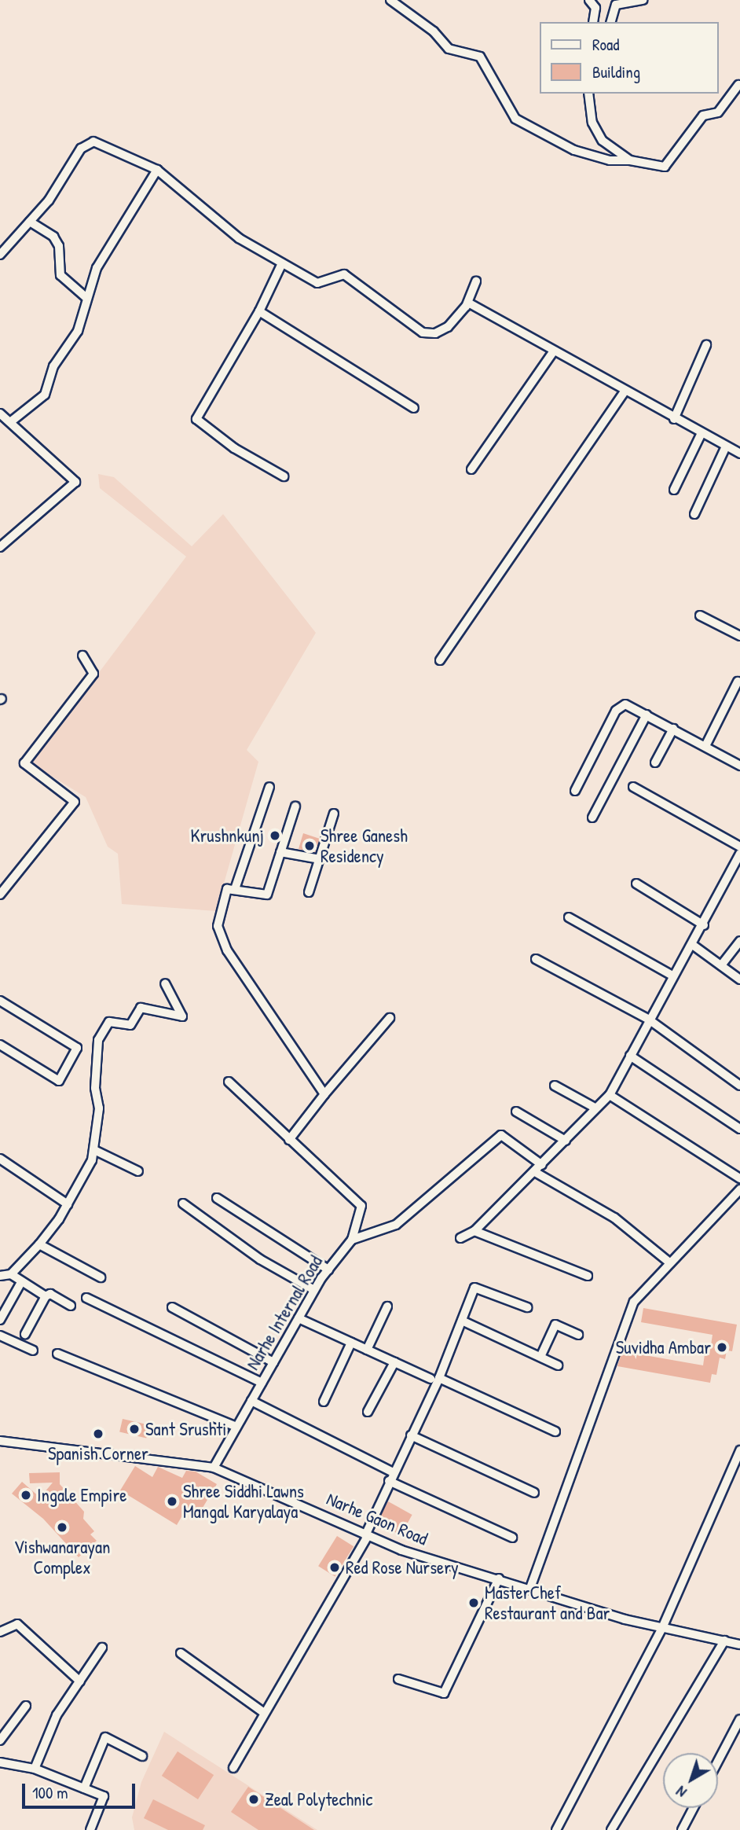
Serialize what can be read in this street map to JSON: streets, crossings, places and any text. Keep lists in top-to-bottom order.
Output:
{
  "streets": {
    "street": ["Narhe Internal Road", "Narhe Gaon Road"]
  },
  "crossings": [
    ["Narhe Internal Road", "Narhe Gaon Road"]
  ],
  "places": [
    "Krushnkunj",
    "Shree Ganesh Residency",
    "Suvidha Ambar",
    "Sant Srushti",
    "Spanish Corner",
    "Ingale Empire",
    "Shree Siddhi Lawns Mangal Karyalaya",
    "Vishwanarayan Complex",
    "Red Rose Nursery",
    "MasterChef Restaurant and Bar",
    "Zeal Polytechnic"
  ],
  "legend": ["Road", "Building"],
  "scale_bar": "100 m",
  "north": "bottom left"
}
